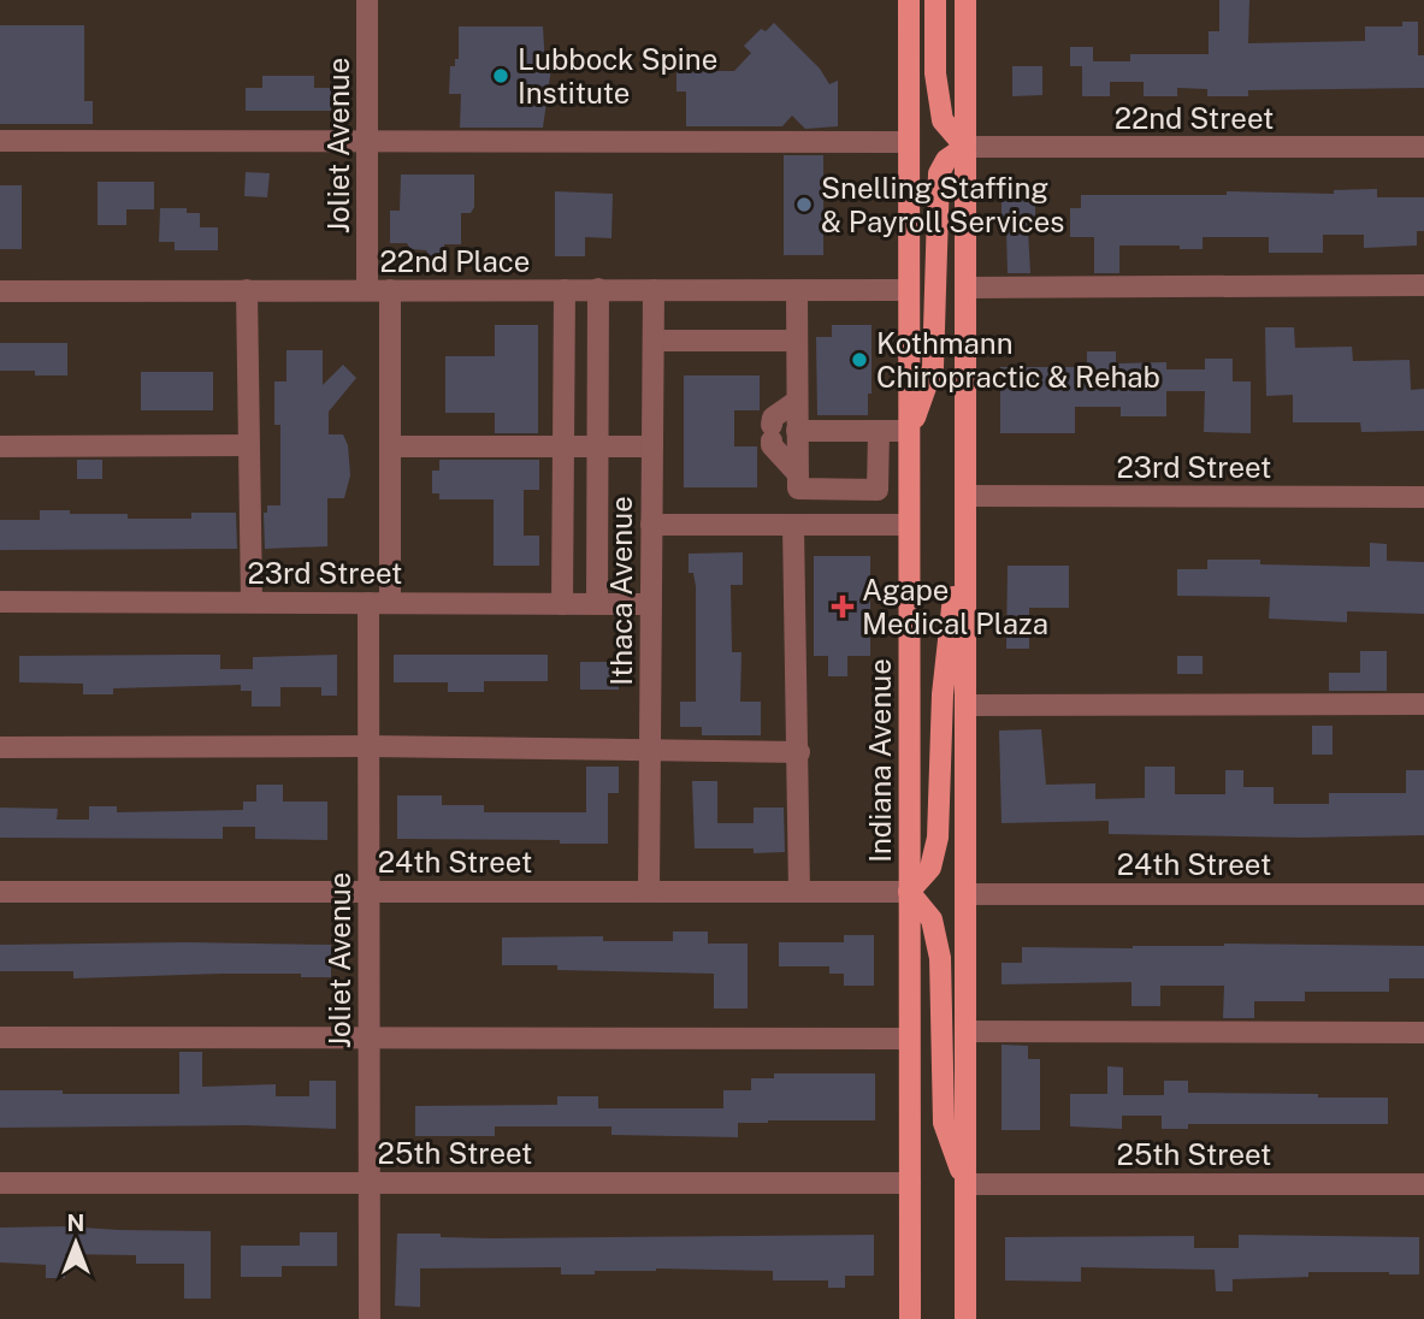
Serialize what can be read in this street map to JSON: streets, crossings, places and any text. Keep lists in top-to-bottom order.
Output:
{
  "streets": {
    "main road": ["Indiana Avenue"],
    "street": [
      "22nd Street",
      "Joliet Avenue",
      "22nd Place",
      "23rd Street",
      "Ithaca Avenue",
      "24th Street",
      "25th Street"
    ]
  },
  "crossings": [
    ["Joliet Avenue", "22nd Place"],
    ["Joliet Avenue", "23rd Street"],
    ["Joliet Avenue", "24th Street"],
    ["Joliet Avenue", "25th Street"],
    ["22nd Place", "Ithaca Avenue"],
    ["22nd Place", "Indiana Avenue"],
    ["23rd Street", "Ithaca Avenue"],
    ["Ithaca Avenue", "24th Street"],
    ["Indiana Avenue", "24th Street"],
    ["Indiana Avenue", "25th Street"]
  ],
  "places": {
    "other": ["Lubbock Spine Institute", "Snelling Staffing & Payroll Services", "Kothmann Chiropractic & Rehab"],
    "health": ["Agape Medical Plaza"]
  },
  "north": "top"
}
